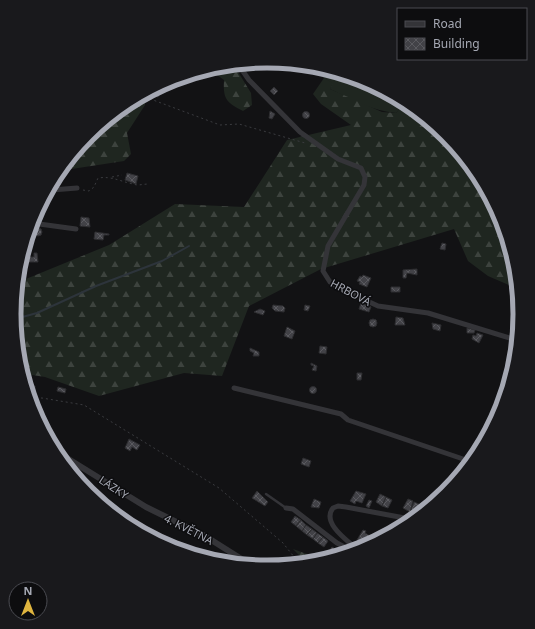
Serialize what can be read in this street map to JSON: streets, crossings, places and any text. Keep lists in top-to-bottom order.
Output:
{
  "streets": {
    "street": ["HRBOVÁ", "LÁZKY", "4. KVĚTNA"]
  },
  "crossings": [
    ["LÁZKY", "4. KVĚTNA"]
  ],
  "legend": ["Road", "Building"],
  "north": "top"
}
